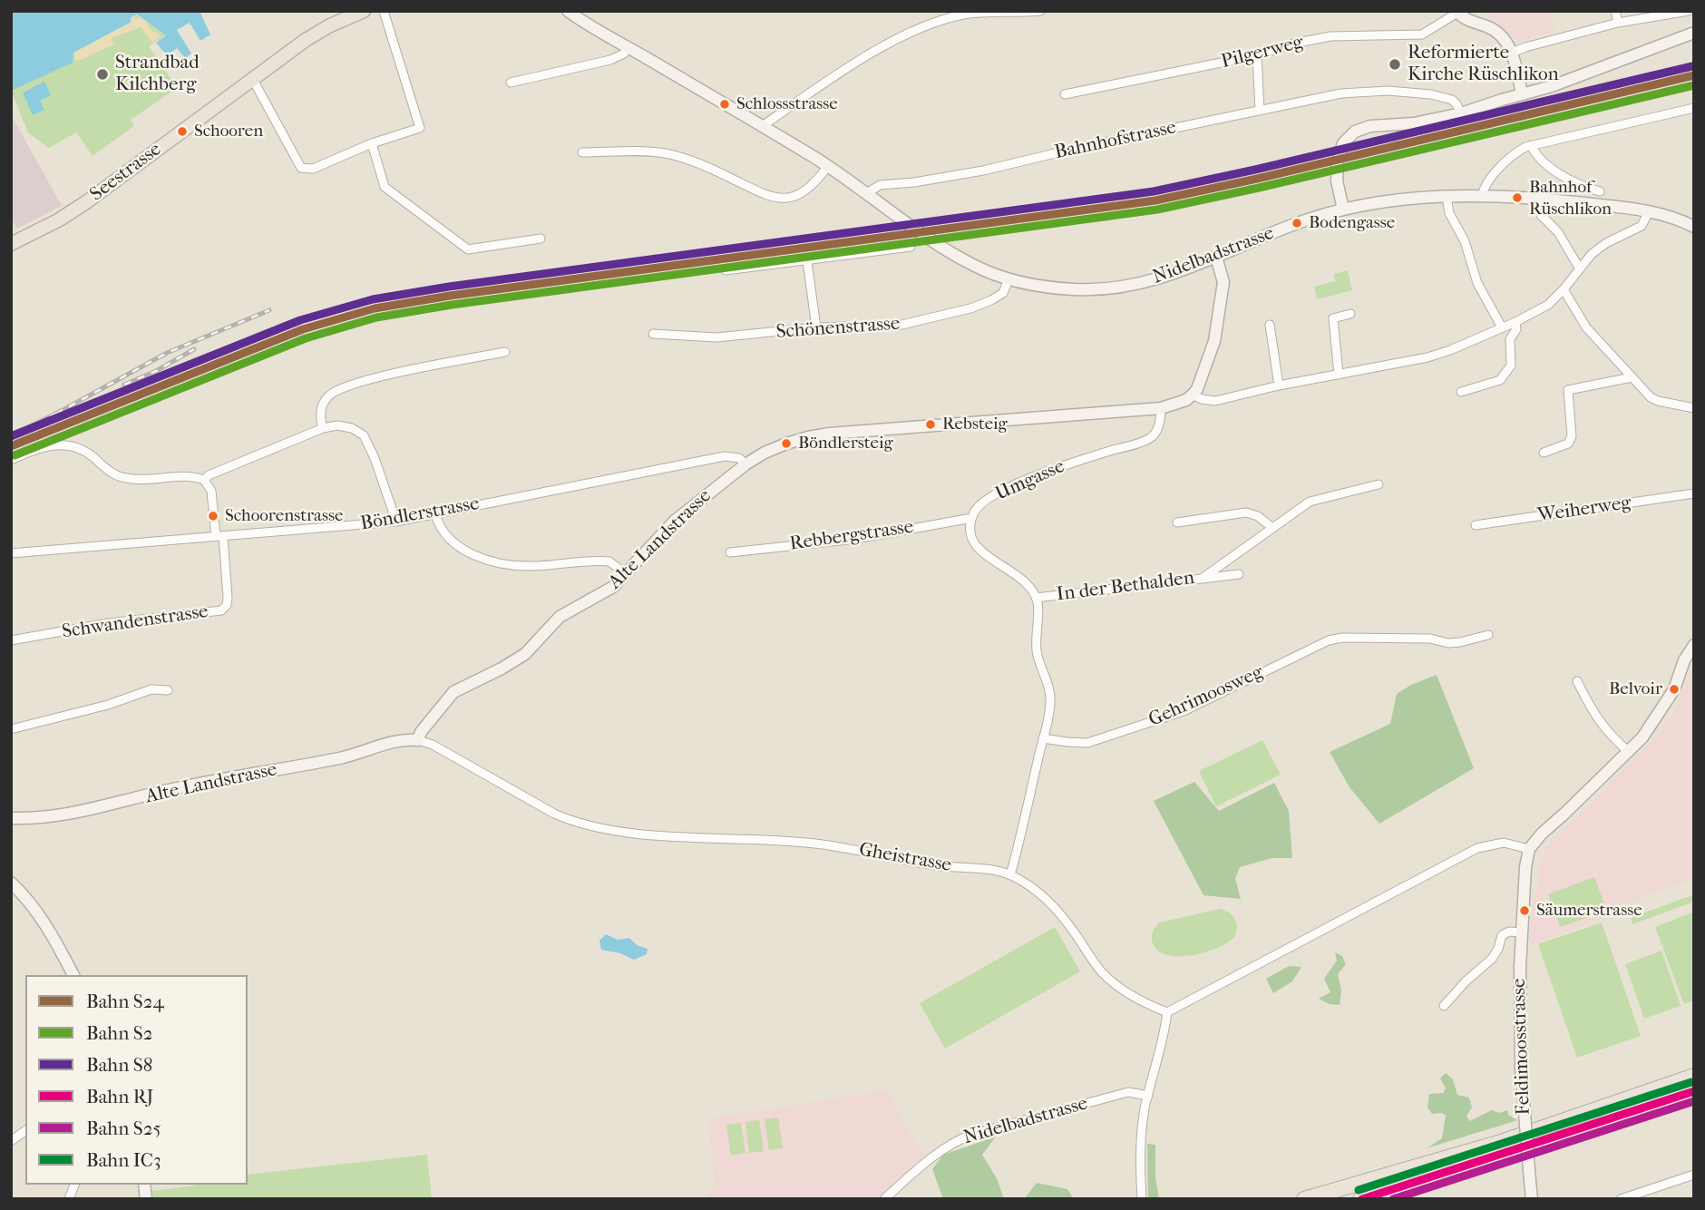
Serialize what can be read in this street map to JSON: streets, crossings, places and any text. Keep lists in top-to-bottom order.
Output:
{
  "streets": {
    "main road": ["Seestrasse"],
    "street": [
      "Pilgerweg",
      "Bahnhofstrasse",
      "Nidelbadstrasse",
      "Schönenstrasse",
      "Umgasse",
      "Weiherweg",
      "Böndlerstrasse",
      "Rebbergstrasse",
      "Alte Landstrasse",
      "In der Bethalden",
      "Schwandenstrasse",
      "Gehrimoosweg",
      "Gheistrasse",
      "Feldimoosstrasse"
    ]
  },
  "crossings": [
    ["Bahnhofstrasse", "Nidelbadstrasse"],
    ["Nidelbadstrasse", "Schönenstrasse"],
    ["Umgasse", "Rebbergstrasse"],
    ["Umgasse", "Alte Landstrasse"],
    ["Böndlerstrasse", "Alte Landstrasse"],
    ["Böndlerstrasse", "Schwandenstrasse"],
    ["Alte Landstrasse", "Gheistrasse"]
  ],
  "places": [
    "Reformierte Kirche Rüschlikon",
    "Strandbad Kilchberg",
    "Schlossstrasse",
    "Schooren",
    "Bahnhof Rüschlikon",
    "Bodengasse",
    "Rebsteig",
    "Böndlersteig",
    "Schoorenstrasse",
    "Belvoir",
    "Säumerstrasse"
  ],
  "lines": [
    "rail line S8",
    "rail line S24",
    "rail line S2",
    "rail line IC3",
    "rail line RJ",
    "rail line S25"
  ],
  "legend": [
    "Bahn S24",
    "Bahn S2",
    "Bahn S8",
    "Bahn RJ",
    "Bahn S25",
    "Bahn IC3"
  ]
}
